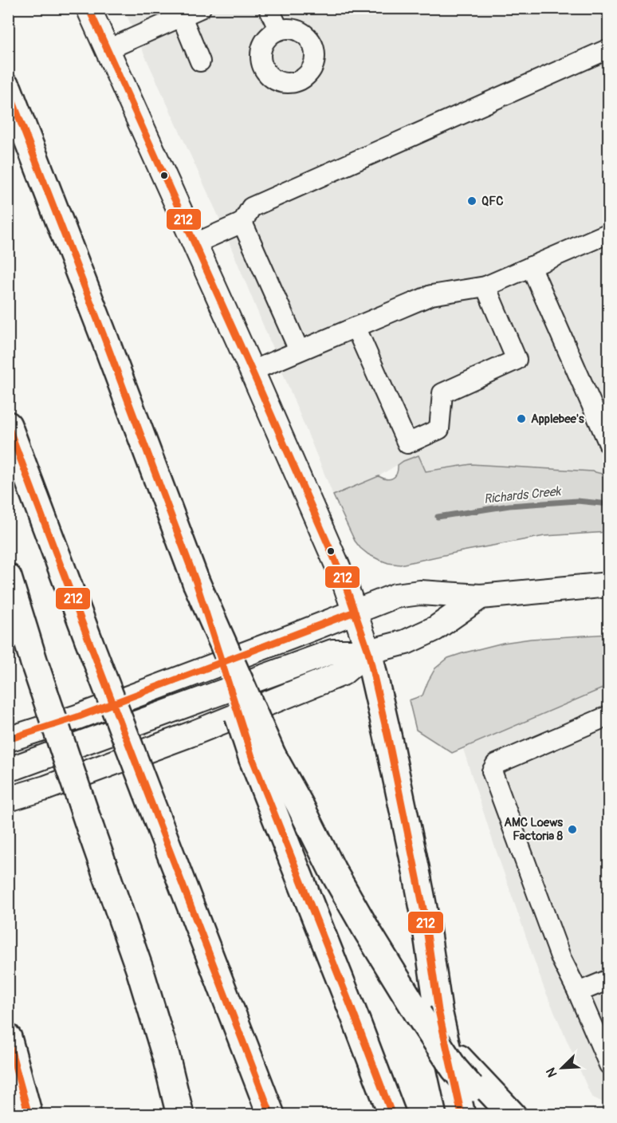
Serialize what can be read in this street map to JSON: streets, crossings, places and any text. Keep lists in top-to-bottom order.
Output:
{
  "water": ["Richards Creek"],
  "places": ["QFC", "Applebee's", "AMC Loews Factoria 8"],
  "lines": ["transit line 212"],
  "north": "bottom left"
}
